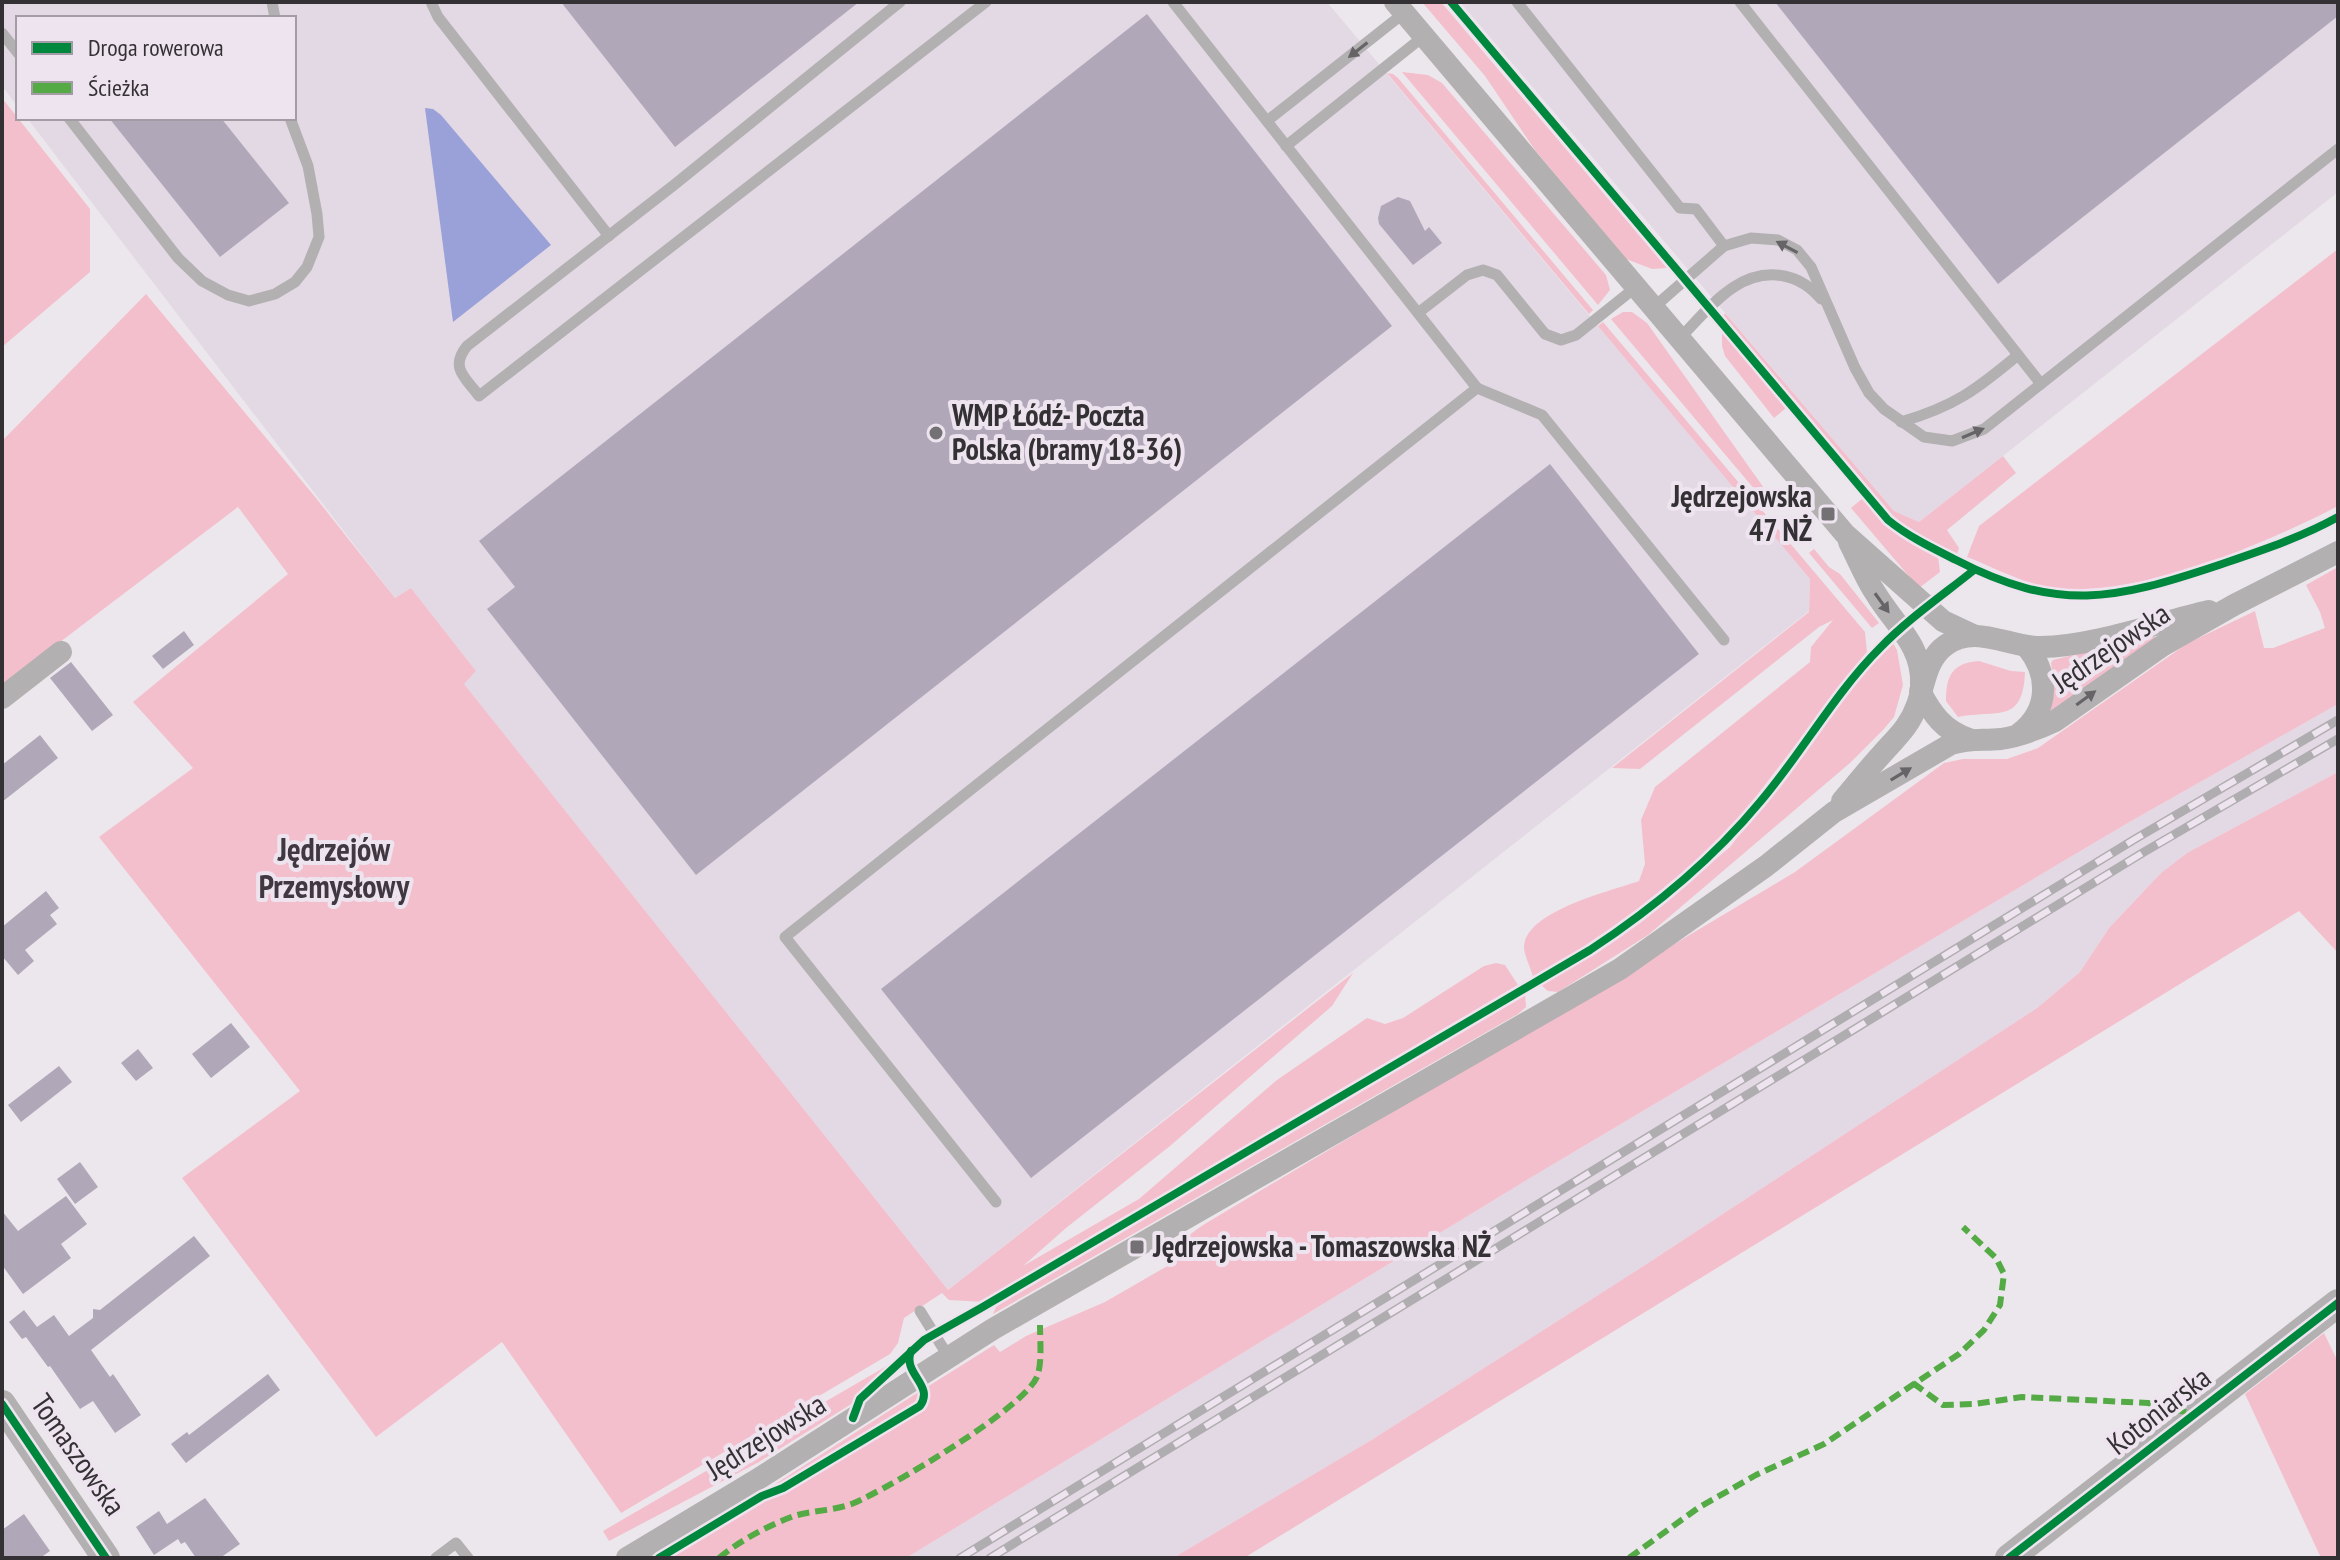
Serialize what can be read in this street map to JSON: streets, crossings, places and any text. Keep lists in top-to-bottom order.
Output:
{
  "streets": {
    "street": ["Jędrzejowska", "Kotoniarska", "Tomaszowska"]
  },
  "districts": ["Jędrzejów Przemysłowy"],
  "places": {
    "other": ["WMP Łódź- Poczta Polska (bramy 18-36)"],
    "transit": ["Jędrzejowska 47 NŻ", "Jędrzejowska - Tomaszowska NŻ"]
  },
  "legend": ["Droga rowerowa", "Ścieżka"]
}
